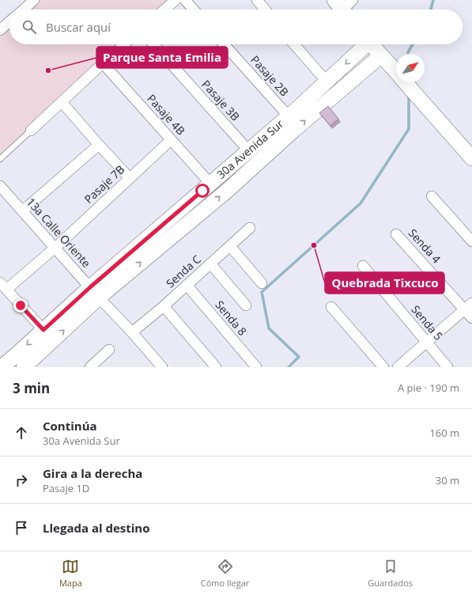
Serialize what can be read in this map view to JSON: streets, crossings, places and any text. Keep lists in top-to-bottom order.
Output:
{
  "streets": {
    "street": [
      "Pasaje 2B",
      "Pasaje 3B",
      "Pasaje 4B",
      "30a Avenida Sur",
      "Pasaje 7B",
      "13a Calle Oriente",
      "Senda 4",
      "Senda C",
      "Senda 8",
      "Senda 5"
    ]
  },
  "crossings": [
    ["Pasaje 2B", "30a Avenida Sur"],
    ["Pasaje 3B", "30a Avenida Sur"],
    ["Pasaje 4B", "30a Avenida Sur"],
    ["Pasaje 4B", "Pasaje 7B"],
    ["30a Avenida Sur", "13a Calle Oriente"],
    ["Pasaje 7B", "13a Calle Oriente"],
    ["13a Calle Oriente", "Senda C"],
    ["Senda C", "Senda 8"]
  ],
  "places": ["Parque Santa Emilia", "Quebrada Tixcuco"],
  "north": "top right",
  "page": {
    "search": "Buscar aquí",
    "heading": ["3 min", "A pie · 190 m"],
    "list": [
      ["Continúa", "30a Avenida Sur", "160 m"],
      ["Gira a la derecha", "Pasaje 1D", "30 m"],
      "Llegada al destino"
    ],
    "nav": ["Mapa", "Cómo llegar", "Guardados"]
  }
}
